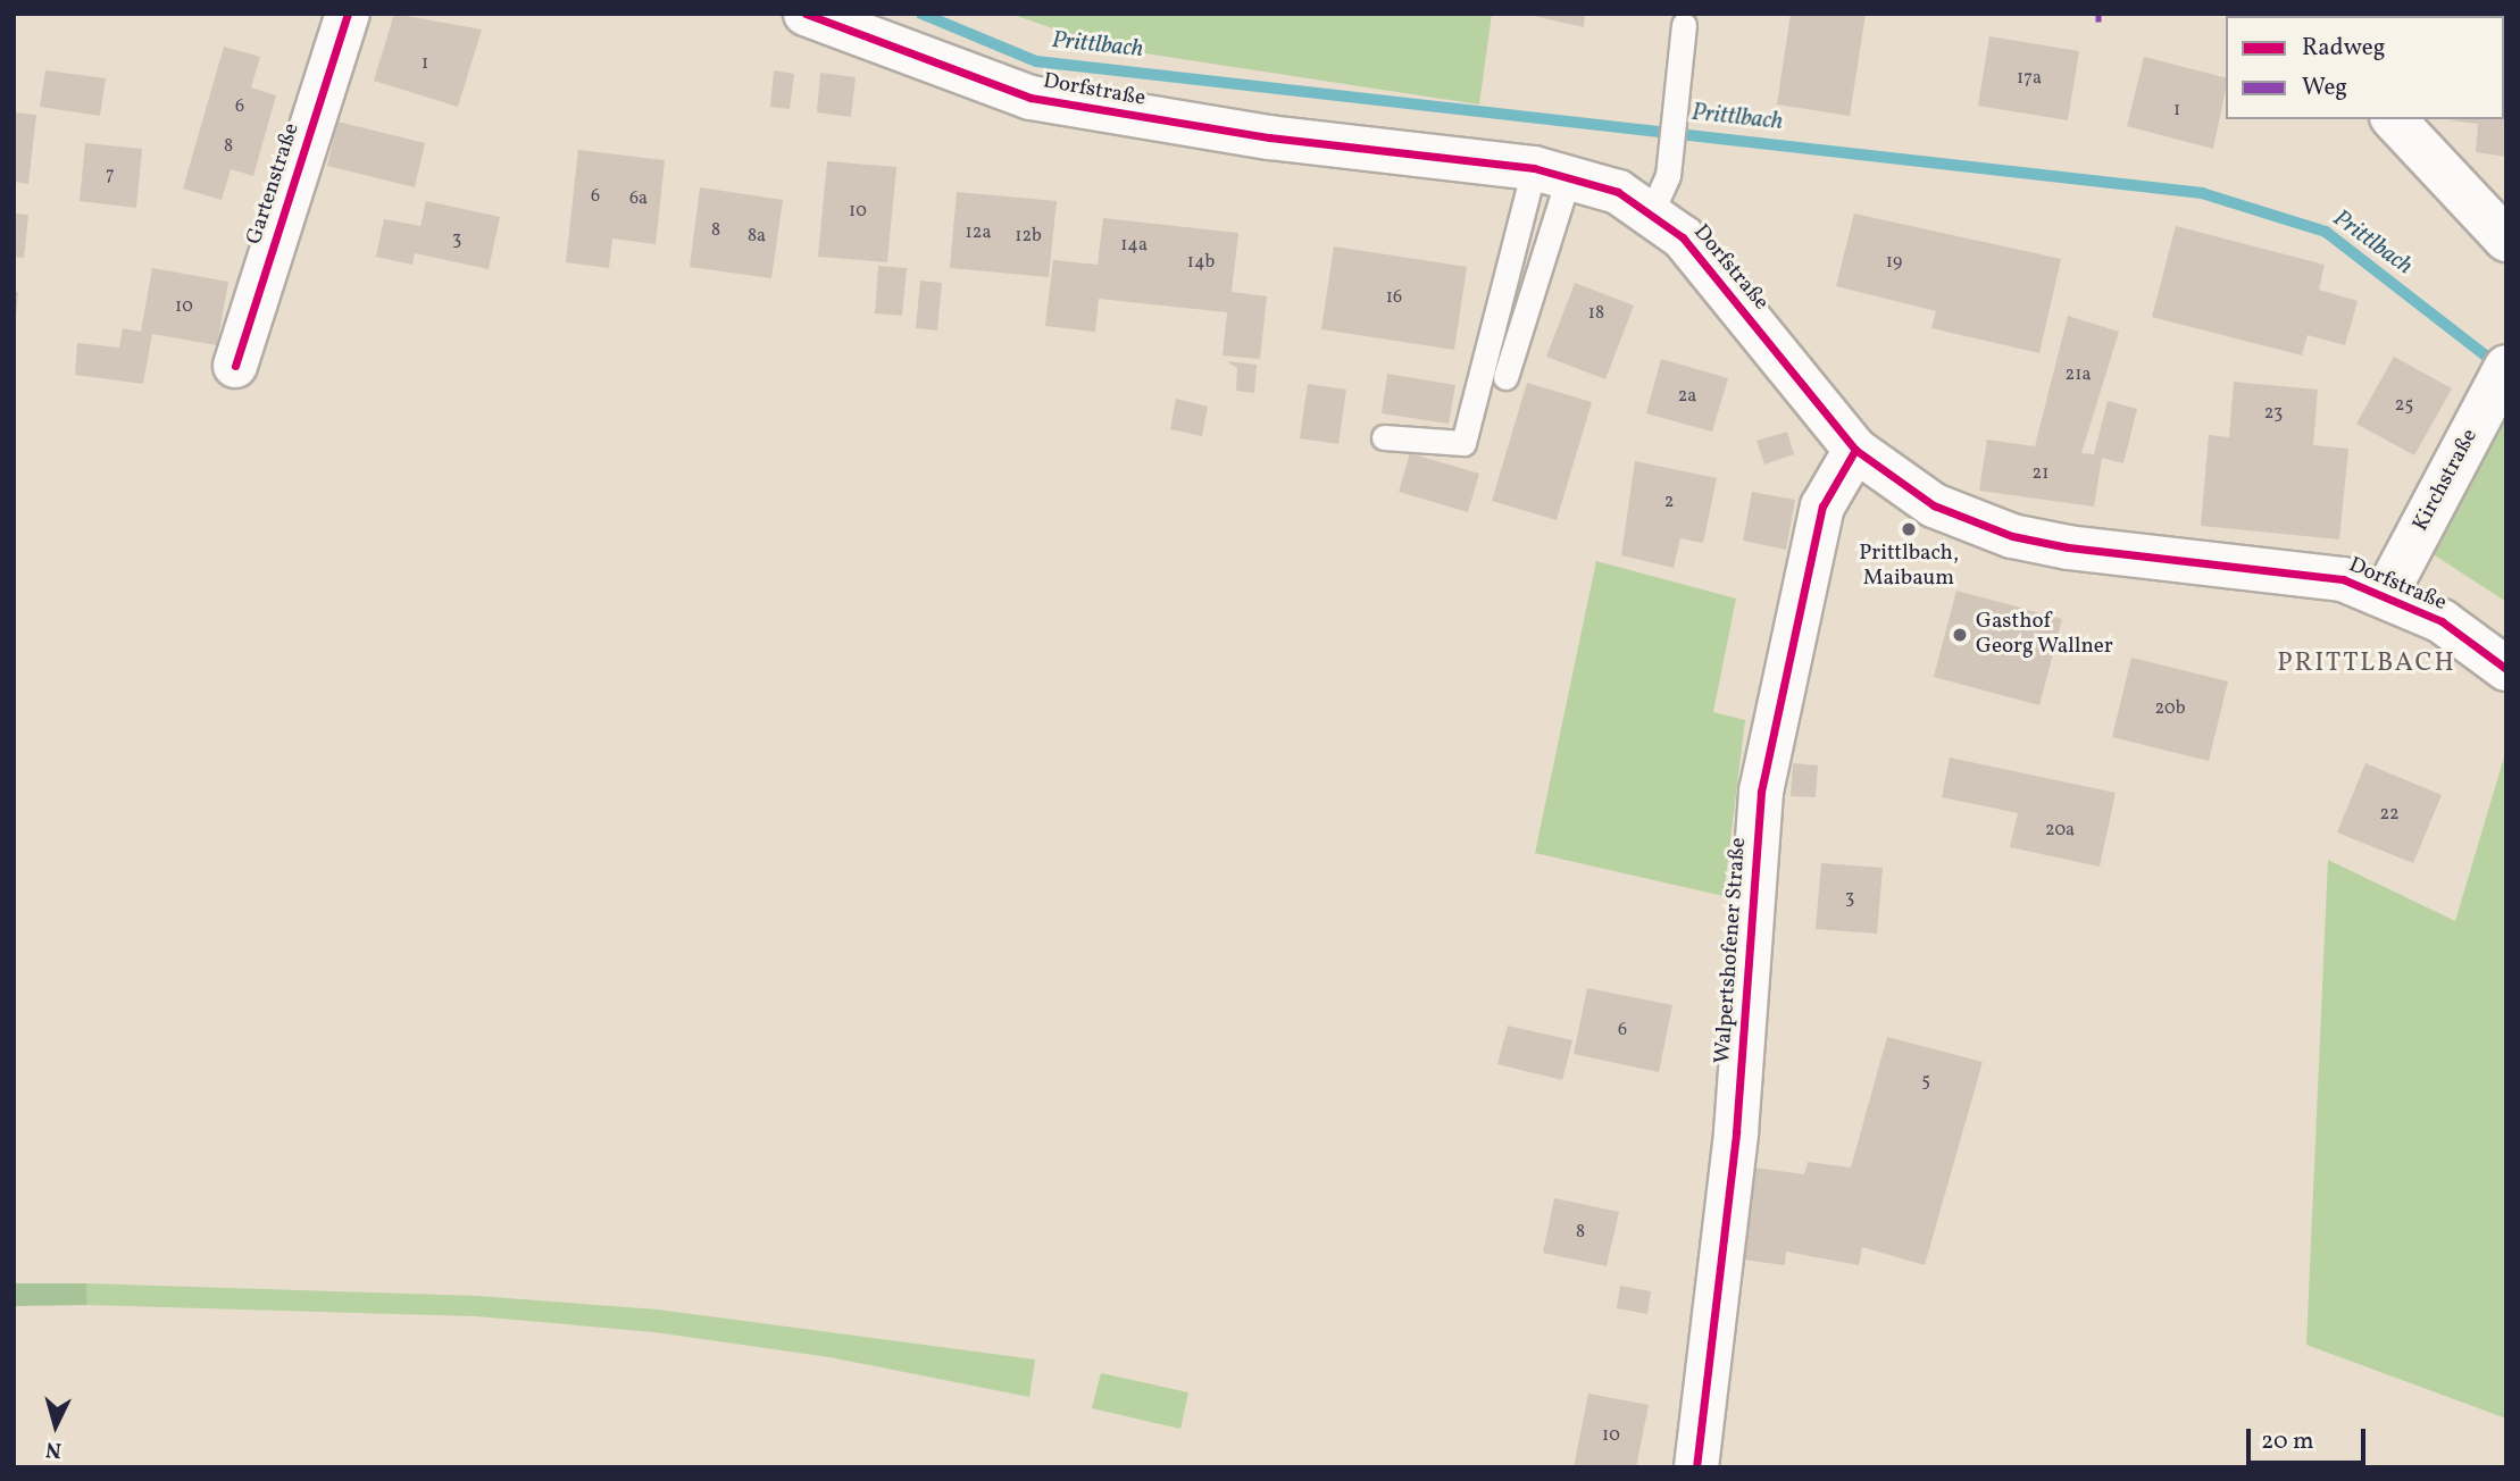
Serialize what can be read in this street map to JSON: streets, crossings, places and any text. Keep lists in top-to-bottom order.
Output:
{
  "streets": {
    "street": [
      "Dorfstraße",
      "Gartenstraße",
      "Kirchstraße",
      "Walpertshofener Straße"
    ]
  },
  "crossings": [
    ["Dorfstraße", "Kirchstraße"],
    ["Dorfstraße", "Walpertshofener Straße"]
  ],
  "districts": ["PRITTLBACH"],
  "water": ["Prittlbach"],
  "places": ["Prittlbach, Maibaum", "Gasthof Georg Wallner"],
  "house_numbers": [
    "1",
    "17a",
    "6",
    "1",
    "8",
    "7",
    "6",
    "6a",
    "10",
    "8",
    "12a",
    "8a",
    "12b",
    "3",
    "14a",
    "14b",
    "19",
    "16",
    "10",
    "18",
    "21a",
    "2a",
    "25",
    "23",
    "21",
    "2",
    "20b",
    "22",
    "20a",
    "3",
    "6",
    "5",
    "8",
    "10"
  ],
  "legend": ["Radweg", "Weg"],
  "scale_bar": "20 m",
  "north": "bottom"
}
